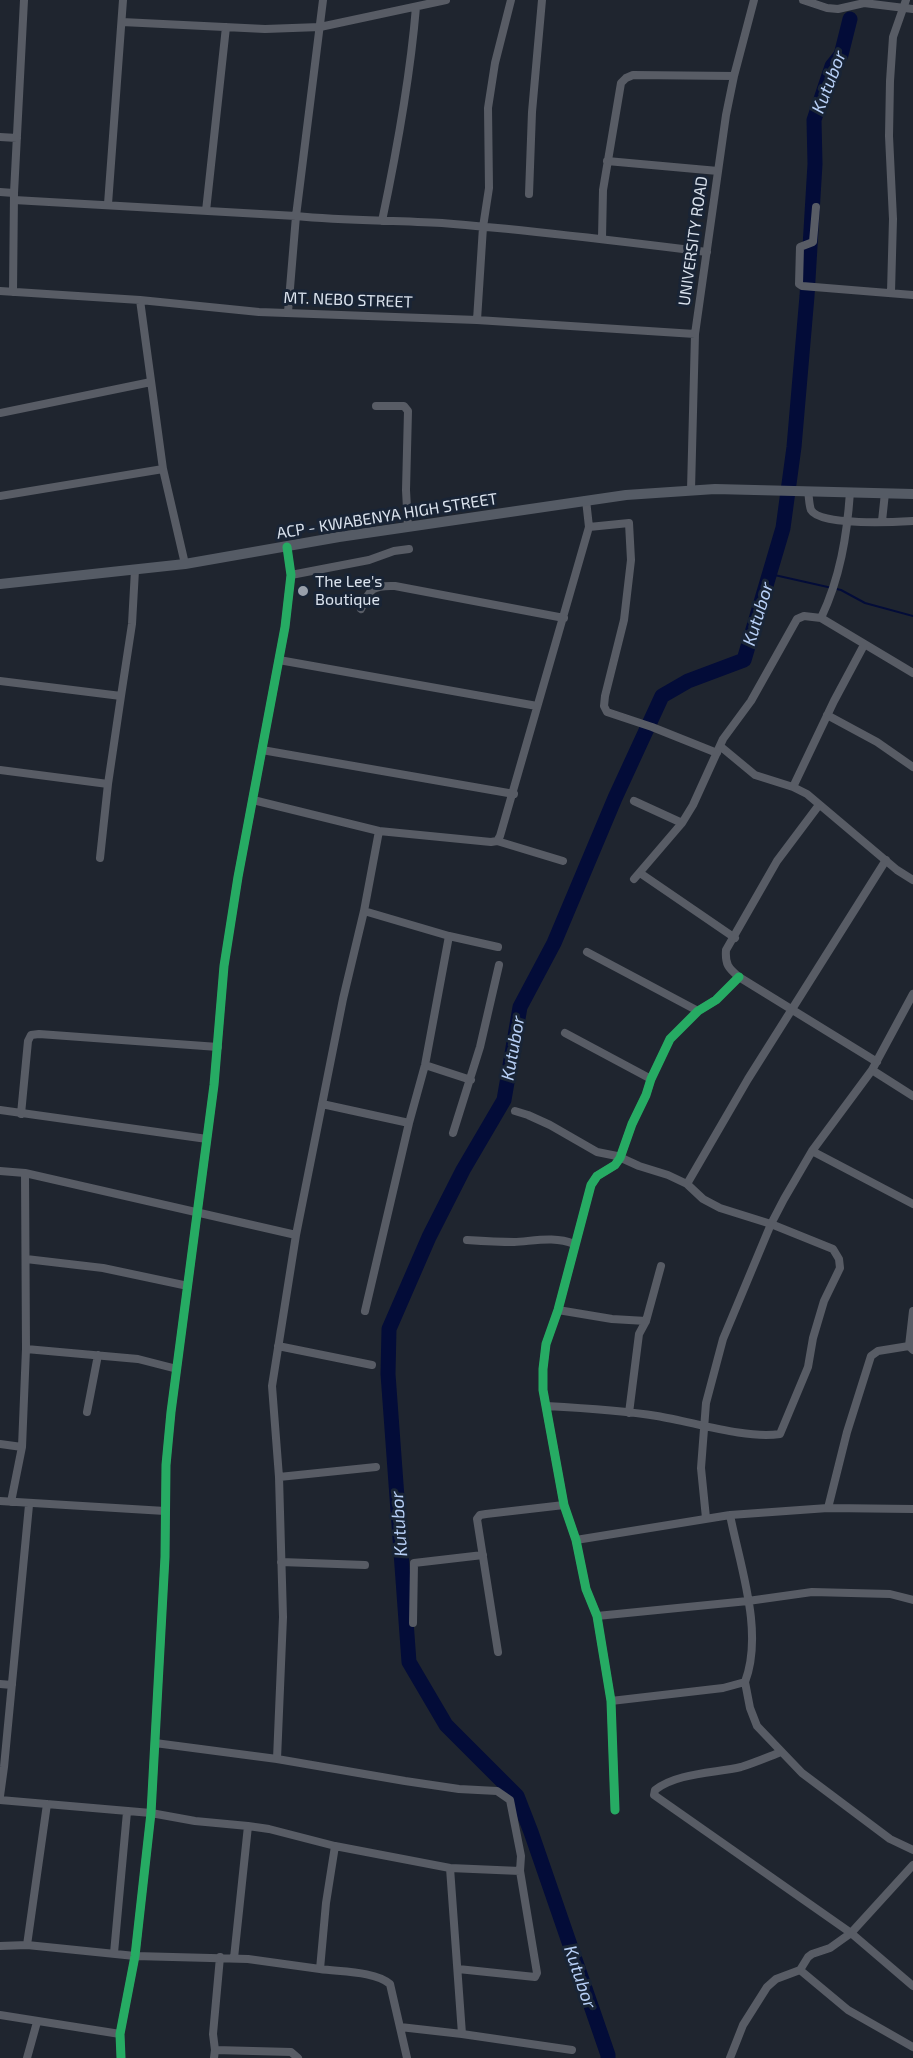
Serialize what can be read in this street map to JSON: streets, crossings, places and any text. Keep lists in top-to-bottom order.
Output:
{
  "streets": {
    "main road": ["ACP - KWABENYA HIGH STREET"],
    "street": ["UNIVERSITY ROAD", "MT. NEBO STREET"]
  },
  "crossings": [
    ["UNIVERSITY ROAD", "MT. NEBO STREET"],
    ["UNIVERSITY ROAD", "ACP - KWABENYA HIGH STREET"]
  ],
  "water": ["Kutubor"],
  "places": ["The Lee's Boutique"]
}
